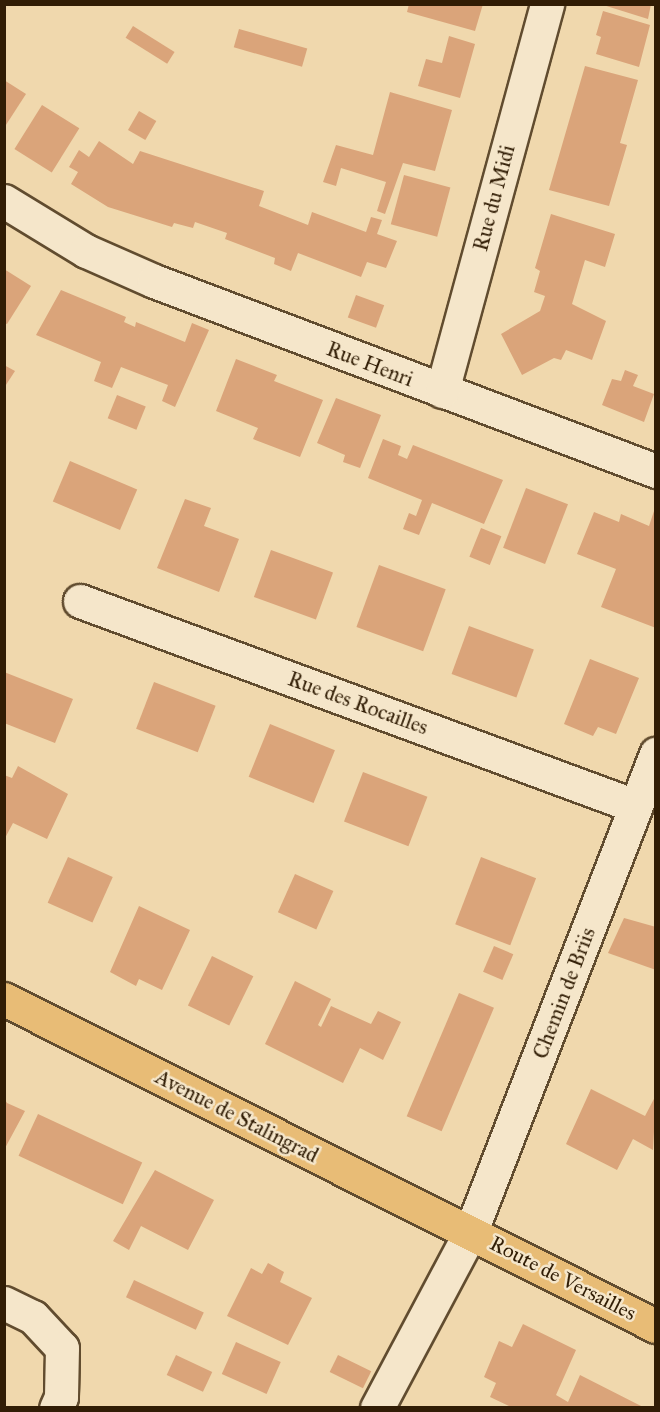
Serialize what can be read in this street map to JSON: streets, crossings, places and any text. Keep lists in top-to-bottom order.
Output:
{
  "streets": {
    "main road": ["Avenue de Stalingrad", "Route de Versailles"],
    "street": [
      "Rue du Midi",
      "Rue Henri",
      "Rue des Rocailles",
      "Chemin de Briis"
    ]
  },
  "crossings": [
    ["Rue du Midi", "Rue Henri"],
    ["Rue des Rocailles", "Chemin de Briis"],
    ["Chemin de Briis", "Avenue de Stalingrad"],
    ["Chemin de Briis", "Route de Versailles"],
    ["Avenue de Stalingrad", "Route de Versailles"]
  ]
}
